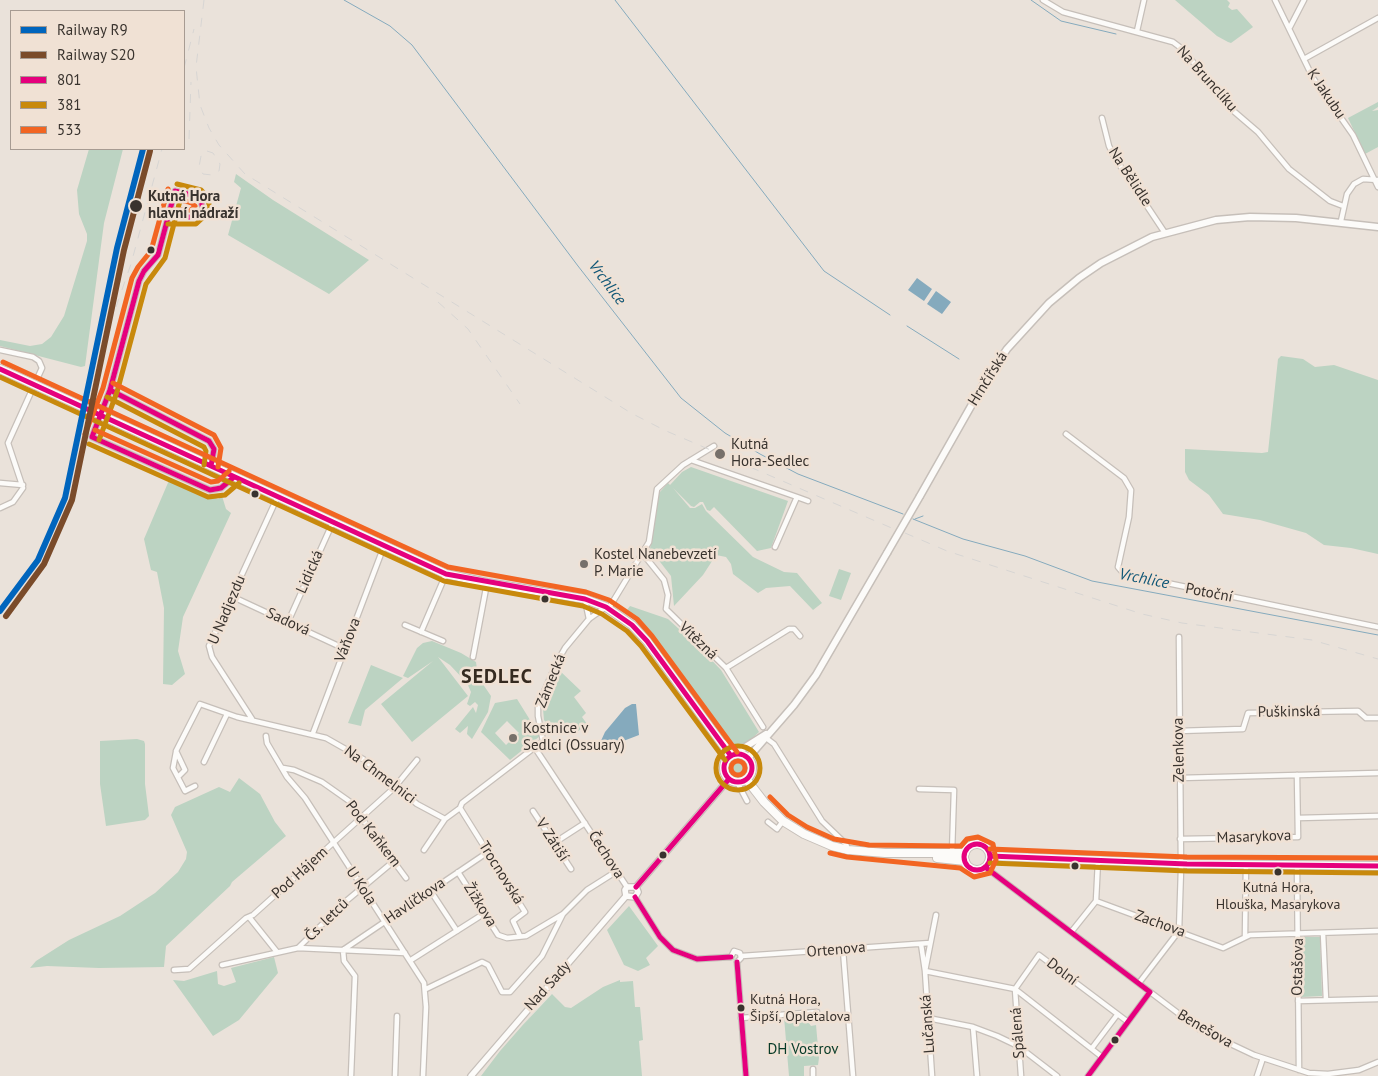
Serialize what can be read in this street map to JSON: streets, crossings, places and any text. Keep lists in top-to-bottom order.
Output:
{
  "streets": {
    "main road": ["Hrnčířská", "Masarykova"],
    "street": [
      "Na Brunclíku",
      "K Jakubu",
      "Na Bělidle",
      "Lidická",
      "Potoční",
      "U Nadjezdu",
      "Sadová",
      "Váňova",
      "Vítězná",
      "Zámecká",
      "Puškinská",
      "Zelenkova",
      "Na Chmelnici",
      "Pod Kaňkem",
      "V Zátiší",
      "Čechova",
      "Pod Hájem",
      "Trocnovská",
      "U Kola",
      "Havlíčkova",
      "Žižkova",
      "Čs. letců",
      "Zachova",
      "Ortenova",
      "Ostašova",
      "Dolní",
      "Nad Sady",
      "Lučanská",
      "Benešova",
      "Spálená"
    ]
  },
  "crossings": [
    ["Na Bělidle", "Hrnčířská"],
    ["Lidická", "Sadová"],
    ["U Nadjezdu", "Sadová"],
    ["U Nadjezdu", "Na Chmelnici"],
    ["Sadová", "Váňova"],
    ["Váňova", "Na Chmelnici"],
    ["Zámecká", "Čechova"],
    ["Puškinská", "Zelenkova"],
    ["Zelenkova", "Masarykova"],
    ["Zelenkova", "Zachova"],
    ["Na Chmelnici", "Pod Hájem"],
    ["Pod Kaňkem", "Pod Hájem"],
    ["Pod Kaňkem", "Čs. letců"],
    ["Masarykova", "Ostašova"],
    ["Masarykova", "Benešova"],
    ["V Zátiší", "Čechova"],
    ["Čechova", "Nad Sady"],
    ["Pod Hájem", "U Kola"],
    ["Trocnovská", "Havlíčkova"],
    ["Trocnovská", "Žižkova"],
    ["U Kola", "Havlíčkova"],
    ["U Kola", "Čs. letců"],
    ["Havlíčkova", "Žižkova"],
    ["Ortenova", "Lučanská"],
    ["Ostašova", "Benešova"],
    ["Dolní", "Spálená"]
  ],
  "districts": ["SEDLEC"],
  "water": ["Vrchlice"],
  "parks": ["DH Vostrov"],
  "places": [
    "Kutná Hora hlavní nádraží",
    "Kutná Hora-Sedlec",
    "Kostel Nanebevzetí P. Marie",
    "Kostnice v Sedlci (Ossuary)",
    "Kutná Hora, Hlouška, Masarykova",
    "Kutná Hora, Šipší, Opletalova"
  ],
  "lines": [
    "rail line R9",
    "rail line S20",
    "transit line 381",
    "transit line 533",
    "transit line 801"
  ],
  "legend": [
    "Railway R9",
    "Railway S20",
    "801",
    "381",
    "533"
  ]
}
